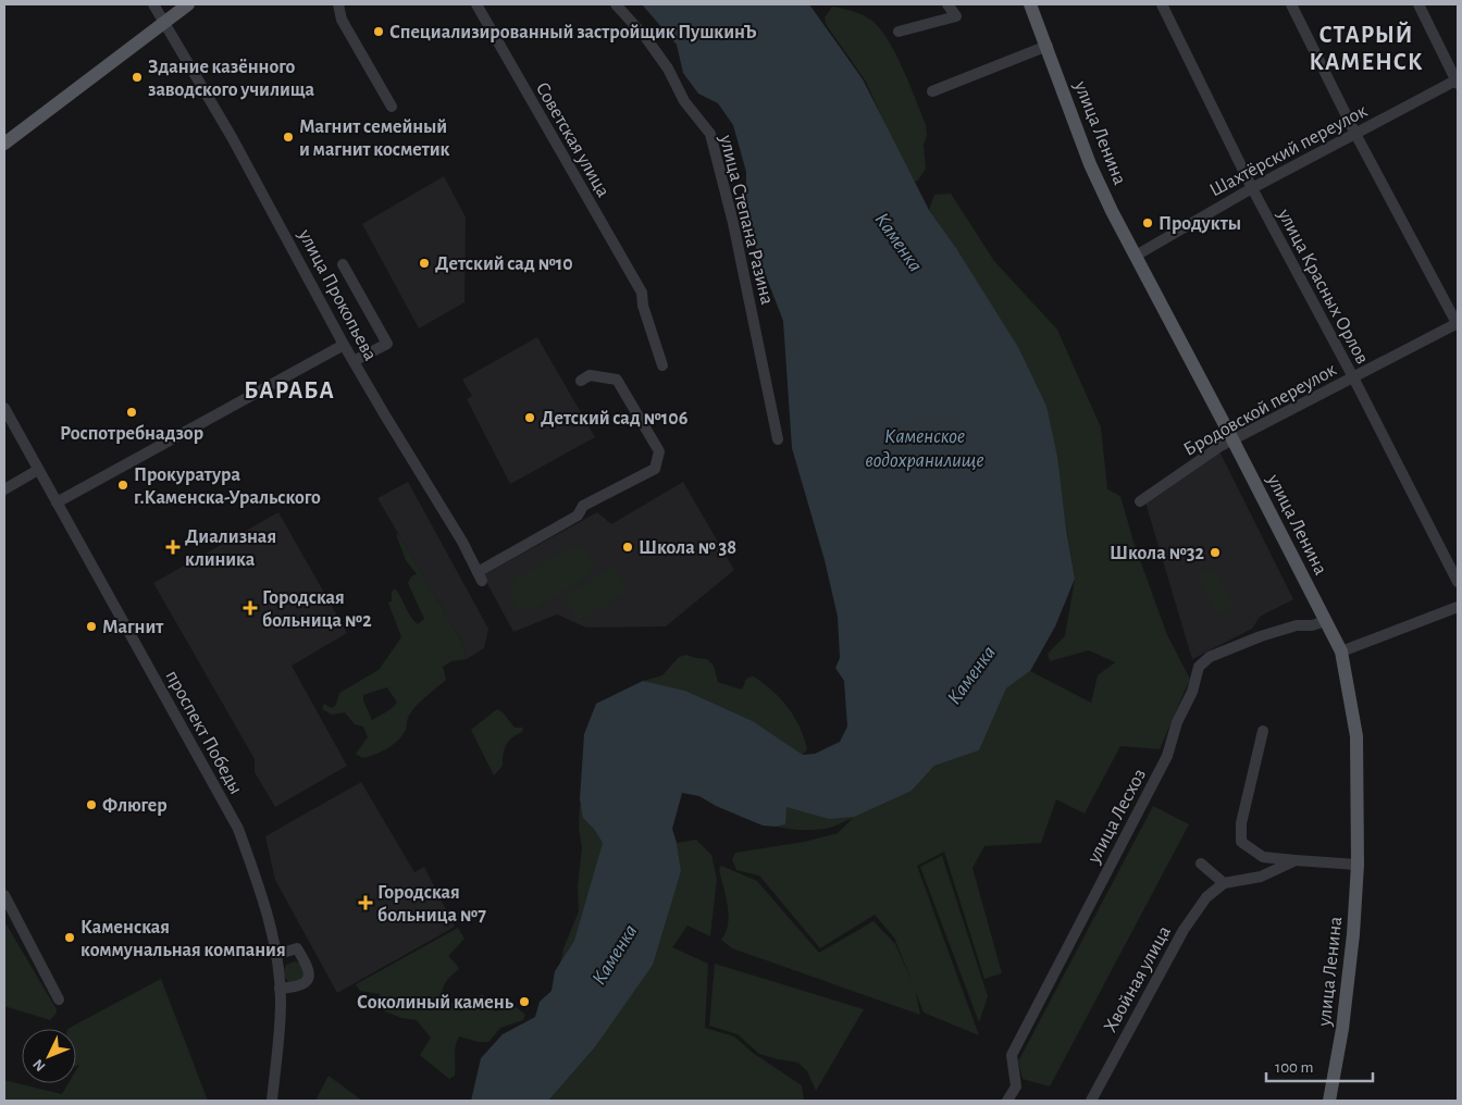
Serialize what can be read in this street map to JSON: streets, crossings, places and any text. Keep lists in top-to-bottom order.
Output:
{
  "streets": {
    "main road": ["улица Ленина"],
    "street": [
      "Советская улица",
      "Шахтёрский переулок",
      "улица Степана Разина",
      "улица Красных Орлов",
      "улица Прокопьева",
      "Бродовской переулок",
      "проспект Победы",
      "улица Лесхоз",
      "Хвойная улица"
    ]
  },
  "crossings": [
    ["улица Ленина", "Шахтёрский переулок"],
    ["улица Ленина", "Бродовской переулок"],
    ["улица Ленина", "улица Лесхоз"],
    ["Шахтёрский переулок", "улица Красных Орлов"],
    ["улица Красных Орлов", "Бродовской переулок"]
  ],
  "districts": ["СТАРЫЙ КАМЕНСК", "БАРАБА"],
  "water": ["Каменка", "Каменское водохранилище"],
  "places": {
    "other": [
      "Специализированный застройщик ПушкинЪ",
      "Здание казённого заводского училища",
      "Магнит семейный и магнит косметик",
      "Продукты",
      "Детский сад №10",
      "Роспотребнадзор",
      "Детский сад №106",
      "Прокуратура г.Каменска-Уральского",
      "Школа № 38",
      "Школа №32",
      "Магнит",
      "Флюгер",
      "Каменская коммунальная компания",
      "Соколиный камень"
    ],
    "health": ["Диализная клиника", "Городская больница №2", "Городская больница №7"]
  },
  "scale_bar": "100 m",
  "north": "bottom left"
}
